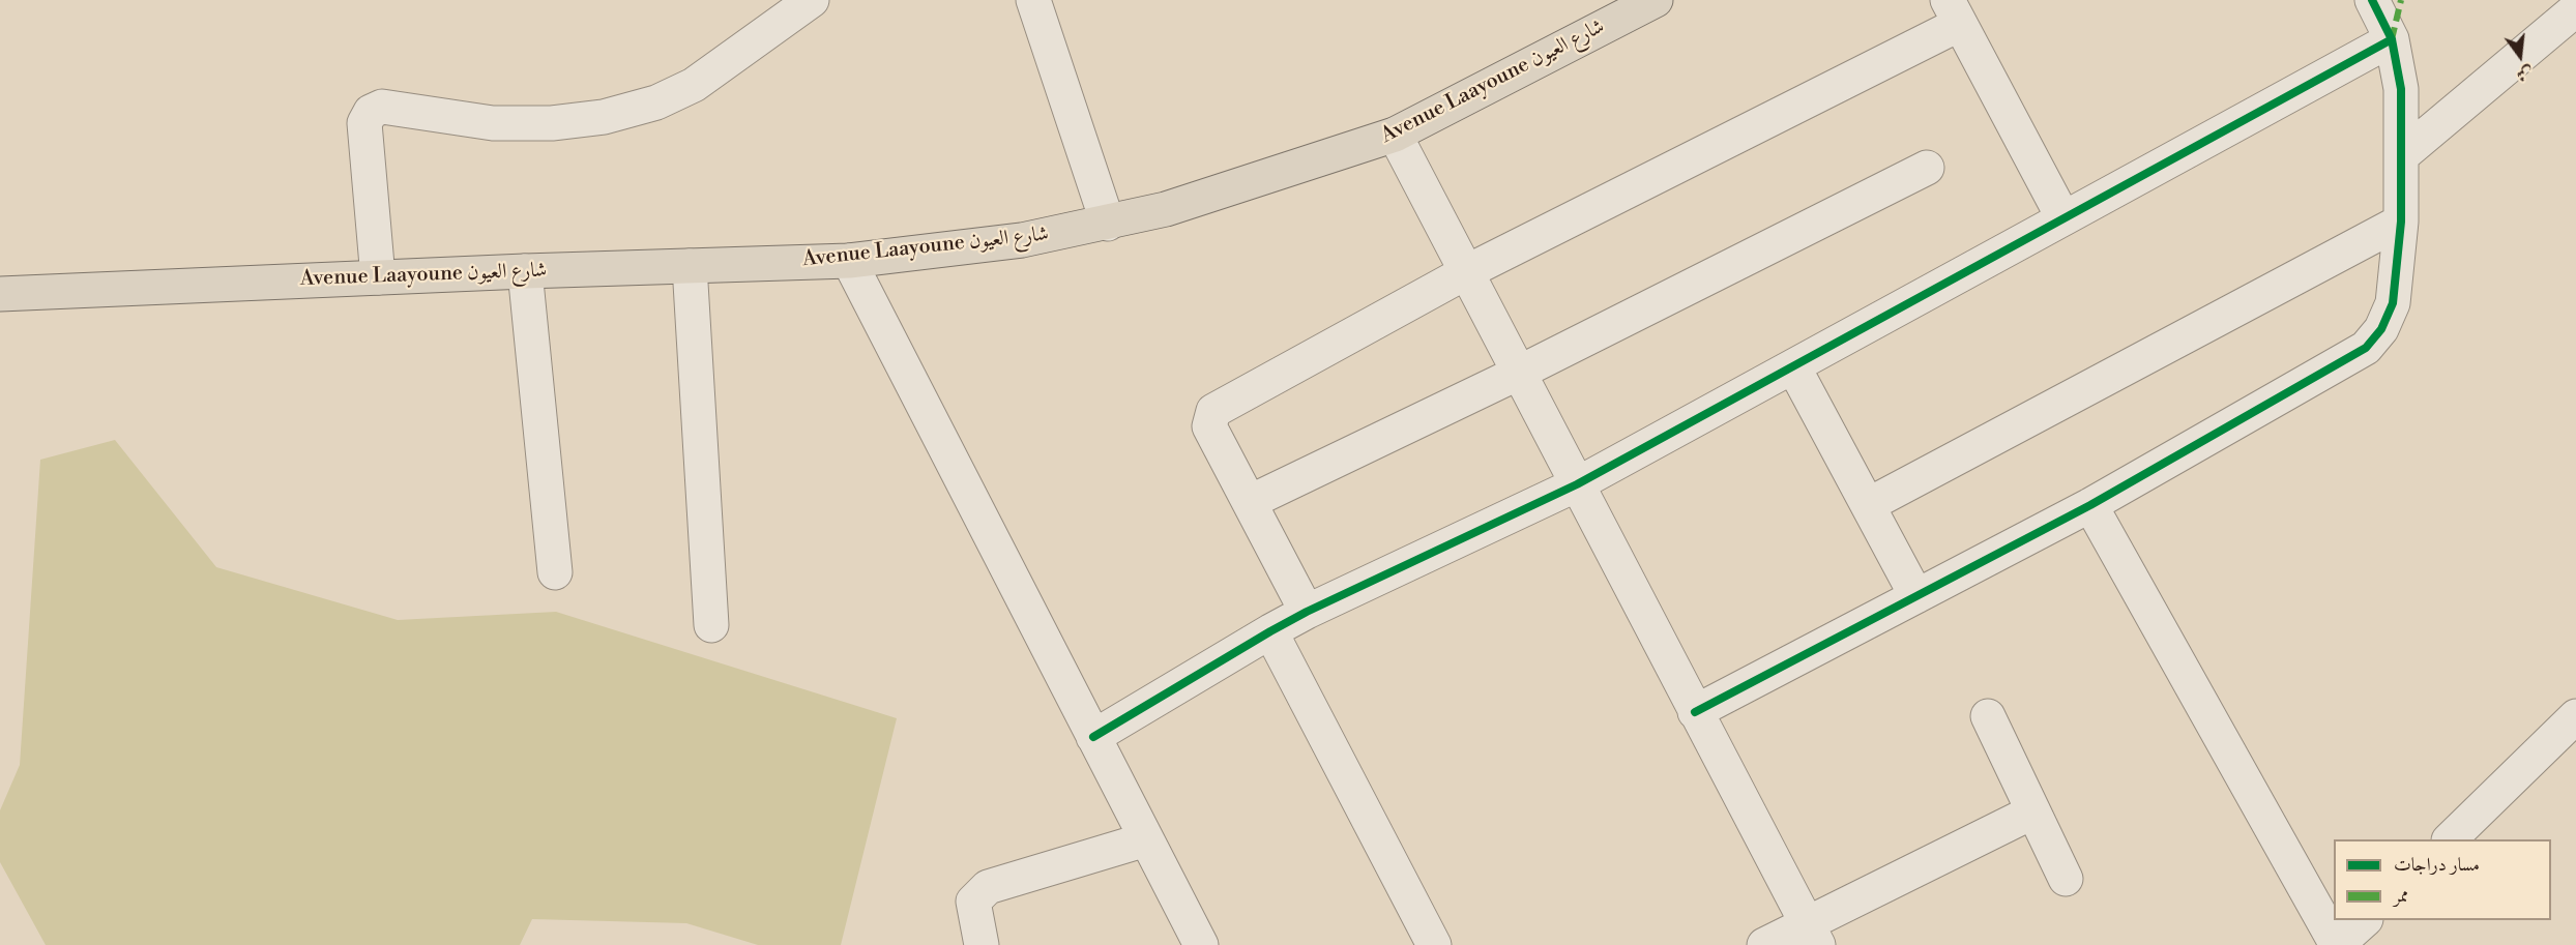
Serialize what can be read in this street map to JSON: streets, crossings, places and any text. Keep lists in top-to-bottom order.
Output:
{
  "streets": {
    "main road": ["Avenue Laayoune شارع العيون"]
  },
  "legend": ["مسار دراجات", "ممر"],
  "north": "bottom"
}
